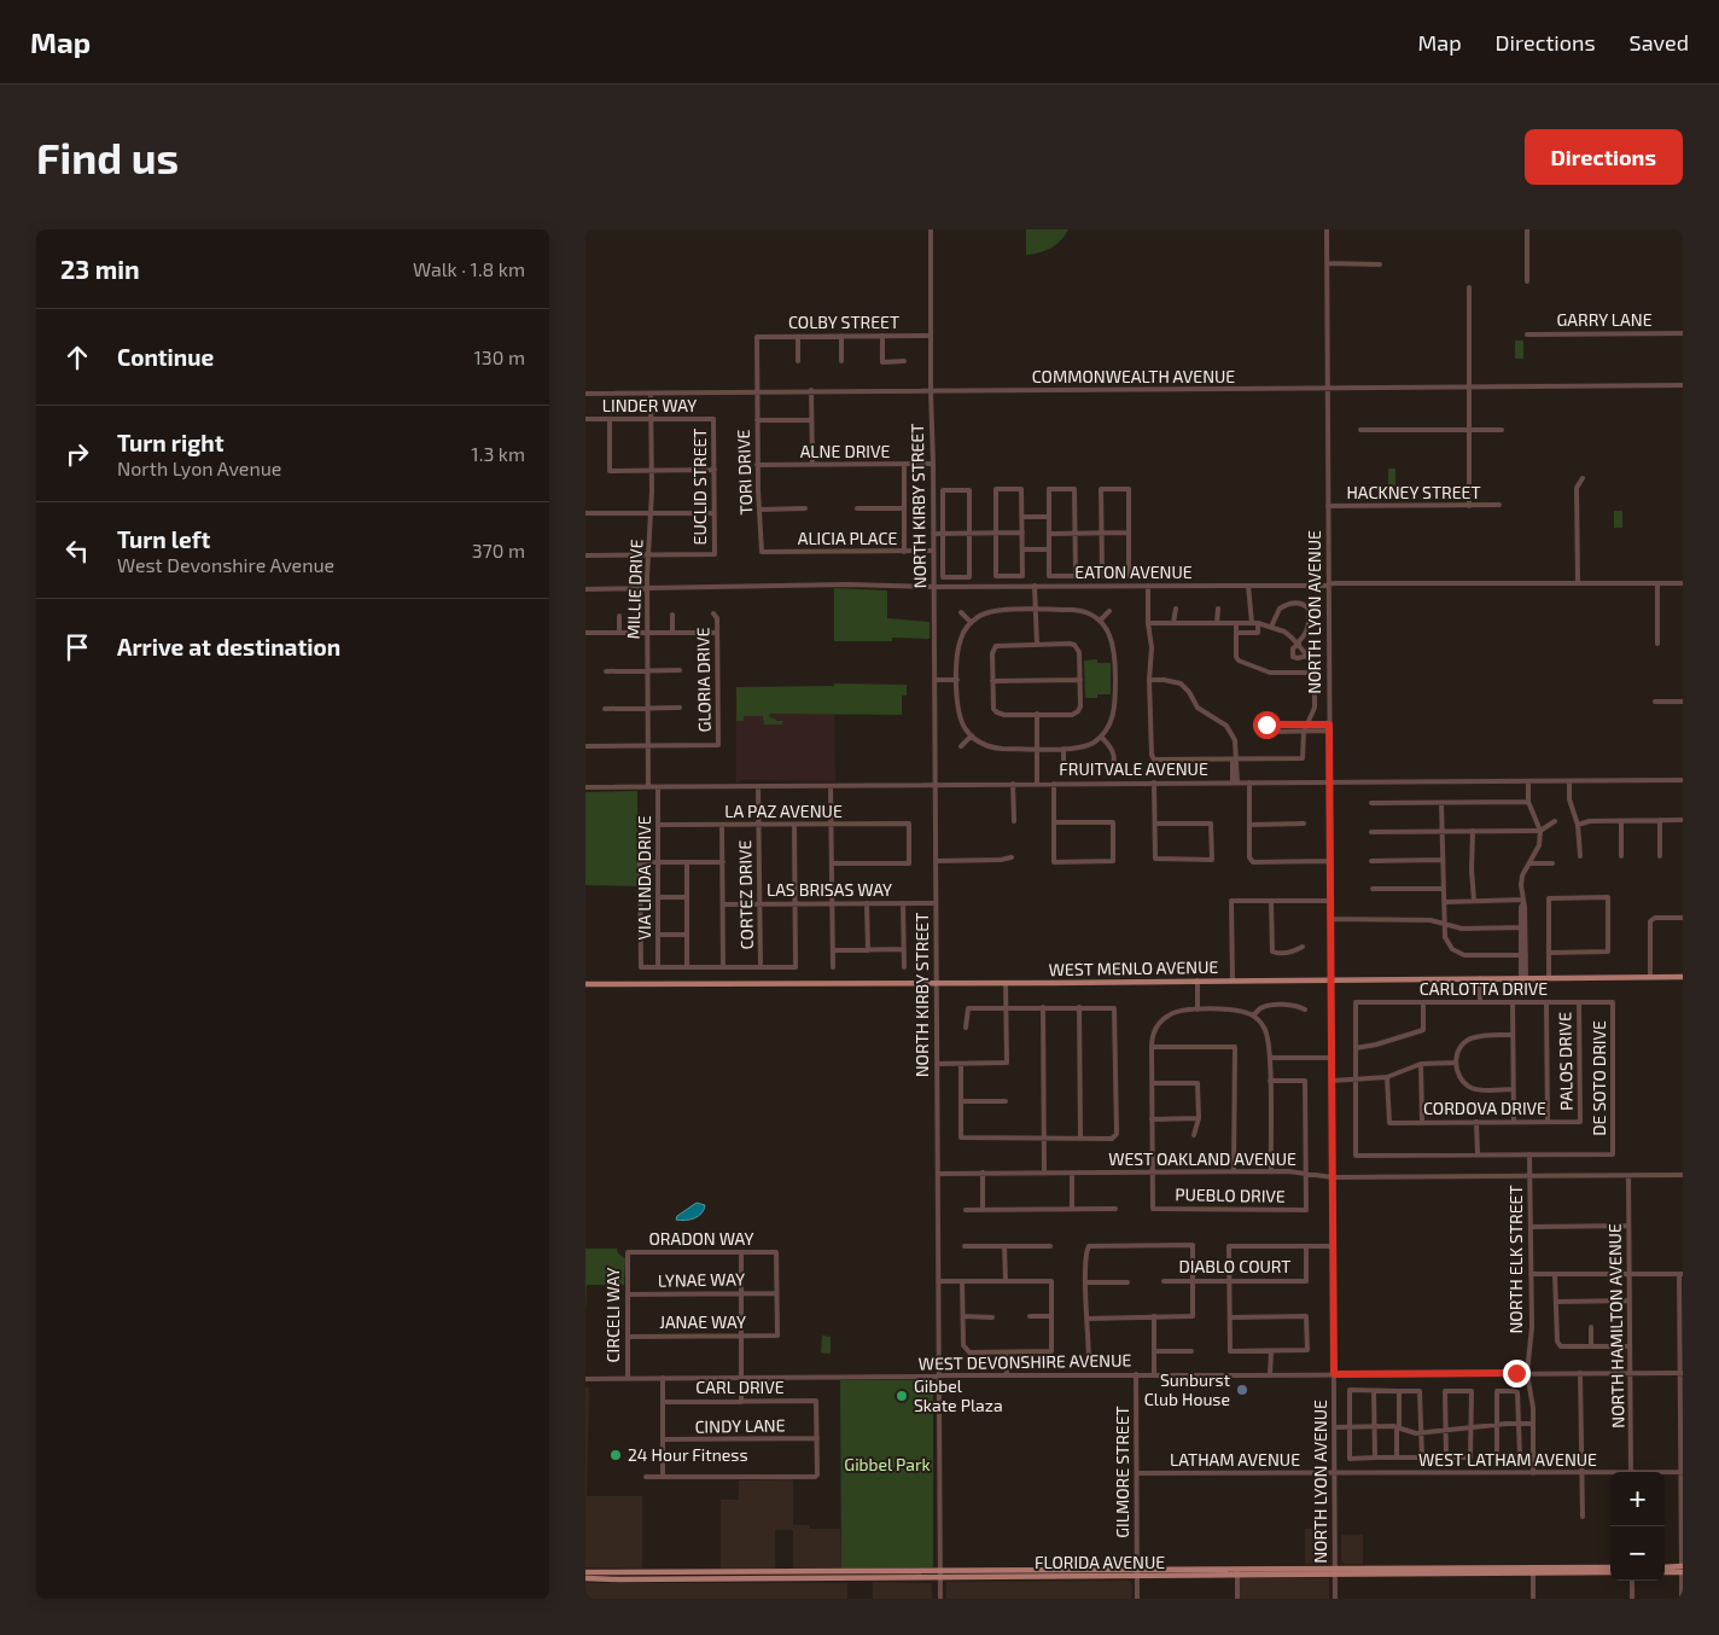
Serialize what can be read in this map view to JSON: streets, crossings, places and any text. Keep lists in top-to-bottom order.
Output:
{
  "streets": {
    "main road": ["WEST MENLO AVENUE", "FLORIDA AVENUE"],
    "street": [
      "GARRY LANE",
      "COLBY STREET",
      "COMMONWEALTH AVENUE",
      "LINDER WAY",
      "ALNE DRIVE",
      "TORI DRIVE",
      "EUCLID STREET",
      "HACKNEY STREET",
      "NORTH KIRBY STREET",
      "ALICIA PLACE",
      "EATON AVENUE",
      "MILLIE DRIVE",
      "NORTH LYON AVENUE",
      "GLORIA DRIVE",
      "FRUITVALE AVENUE",
      "LA PAZ AVENUE",
      "VIA LINDA DRIVE",
      "LAS BRISAS WAY",
      "CORTEZ DRIVE",
      "CARLOTTA DRIVE",
      "PALOS DRIVE",
      "DE SOTO DRIVE",
      "CORDOVA DRIVE",
      "WEST OAKLAND AVENUE",
      "PUEBLO DRIVE",
      "ORADON WAY",
      "NORTH ELK STREET",
      "DIABLO COURT",
      "LYNAE WAY",
      "CIRCELI WAY",
      "JANAE WAY",
      "NORTH HAMILTON AVENUE",
      "WEST DEVONSHIRE AVENUE",
      "CARL DRIVE",
      "CINDY LANE",
      "LATHAM AVENUE",
      "WEST LATHAM AVENUE",
      "GILMORE STREET"
    ]
  },
  "crossings": [
    ["COLBY STREET", "TORI DRIVE"],
    ["COLBY STREET", "NORTH KIRBY STREET"],
    ["COMMONWEALTH AVENUE", "TORI DRIVE"],
    ["COMMONWEALTH AVENUE", "NORTH KIRBY STREET"],
    ["COMMONWEALTH AVENUE", "MILLIE DRIVE"],
    ["COMMONWEALTH AVENUE", "NORTH LYON AVENUE"],
    ["LINDER WAY", "EUCLID STREET"],
    ["LINDER WAY", "MILLIE DRIVE"],
    ["ALNE DRIVE", "TORI DRIVE"],
    ["ALNE DRIVE", "NORTH KIRBY STREET"],
    ["TORI DRIVE", "ALICIA PLACE"],
    ["EUCLID STREET", "MILLIE DRIVE"],
    ["HACKNEY STREET", "NORTH LYON AVENUE"],
    ["NORTH KIRBY STREET", "ALICIA PLACE"],
    ["NORTH KIRBY STREET", "EATON AVENUE"],
    ["NORTH KIRBY STREET", "FRUITVALE AVENUE"],
    ["NORTH KIRBY STREET", "LAS BRISAS WAY"],
    ["NORTH KIRBY STREET", "WEST MENLO AVENUE"],
    ["NORTH KIRBY STREET", "WEST OAKLAND AVENUE"],
    ["NORTH KIRBY STREET", "WEST DEVONSHIRE AVENUE"],
    ["NORTH KIRBY STREET", "FLORIDA AVENUE"],
    ["EATON AVENUE", "MILLIE DRIVE"],
    ["EATON AVENUE", "NORTH LYON AVENUE"],
    ["MILLIE DRIVE", "GLORIA DRIVE"],
    ["MILLIE DRIVE", "FRUITVALE AVENUE"],
    ["NORTH LYON AVENUE", "FRUITVALE AVENUE"],
    ["NORTH LYON AVENUE", "WEST MENLO AVENUE"],
    ["NORTH LYON AVENUE", "WEST OAKLAND AVENUE"],
    ["NORTH LYON AVENUE", "WEST DEVONSHIRE AVENUE"],
    ["NORTH LYON AVENUE", "LATHAM AVENUE"],
    ["NORTH LYON AVENUE", "WEST LATHAM AVENUE"],
    ["NORTH LYON AVENUE", "FLORIDA AVENUE"],
    ["FRUITVALE AVENUE", "VIA LINDA DRIVE"],
    ["FRUITVALE AVENUE", "CORTEZ DRIVE"],
    ["LA PAZ AVENUE", "VIA LINDA DRIVE"],
    ["LA PAZ AVENUE", "CORTEZ DRIVE"],
    ["LAS BRISAS WAY", "CORTEZ DRIVE"],
    ["CARLOTTA DRIVE", "PALOS DRIVE"],
    ["CARLOTTA DRIVE", "DE SOTO DRIVE"],
    ["PALOS DRIVE", "CORDOVA DRIVE"],
    ["DE SOTO DRIVE", "NORTH ELK STREET"],
    ["WEST OAKLAND AVENUE", "PUEBLO DRIVE"],
    ["WEST OAKLAND AVENUE", "NORTH ELK STREET"],
    ["WEST OAKLAND AVENUE", "NORTH HAMILTON AVENUE"],
    ["ORADON WAY", "LYNAE WAY"],
    ["ORADON WAY", "CIRCELI WAY"],
    ["ORADON WAY", "JANAE WAY"],
    ["NORTH ELK STREET", "WEST DEVONSHIRE AVENUE"],
    ["NORTH ELK STREET", "WEST LATHAM AVENUE"],
    ["LYNAE WAY", "CIRCELI WAY"],
    ["LYNAE WAY", "JANAE WAY"],
    ["CIRCELI WAY", "JANAE WAY"],
    ["CIRCELI WAY", "WEST DEVONSHIRE AVENUE"],
    ["NORTH HAMILTON AVENUE", "WEST DEVONSHIRE AVENUE"],
    ["WEST DEVONSHIRE AVENUE", "GILMORE STREET"],
    ["CARL DRIVE", "CINDY LANE"],
    ["LATHAM AVENUE", "WEST LATHAM AVENUE"],
    ["LATHAM AVENUE", "GILMORE STREET"],
    ["GILMORE STREET", "FLORIDA AVENUE"]
  ],
  "parks": ["Gibbel Park"],
  "places": ["Sunburst Club House", "Gibbel Skate Plaza", "24 Hour Fitness"],
  "page": {
    "header": "Map",
    "nav": ["Map", "Directions", "Saved"],
    "buttons": "Directions",
    "title": "Find us",
    "heading": ["23 min", "Walk · 1.8 km"],
    "list": [
      ["Continue", "130 m"],
      ["Turn right", "North Lyon Avenue", "1.3 km"],
      ["Turn left", "West Devonshire Avenue", "370 m"],
      "Arrive at destination"
    ],
    "map_buttons": ["+", "−"]
  }
}
